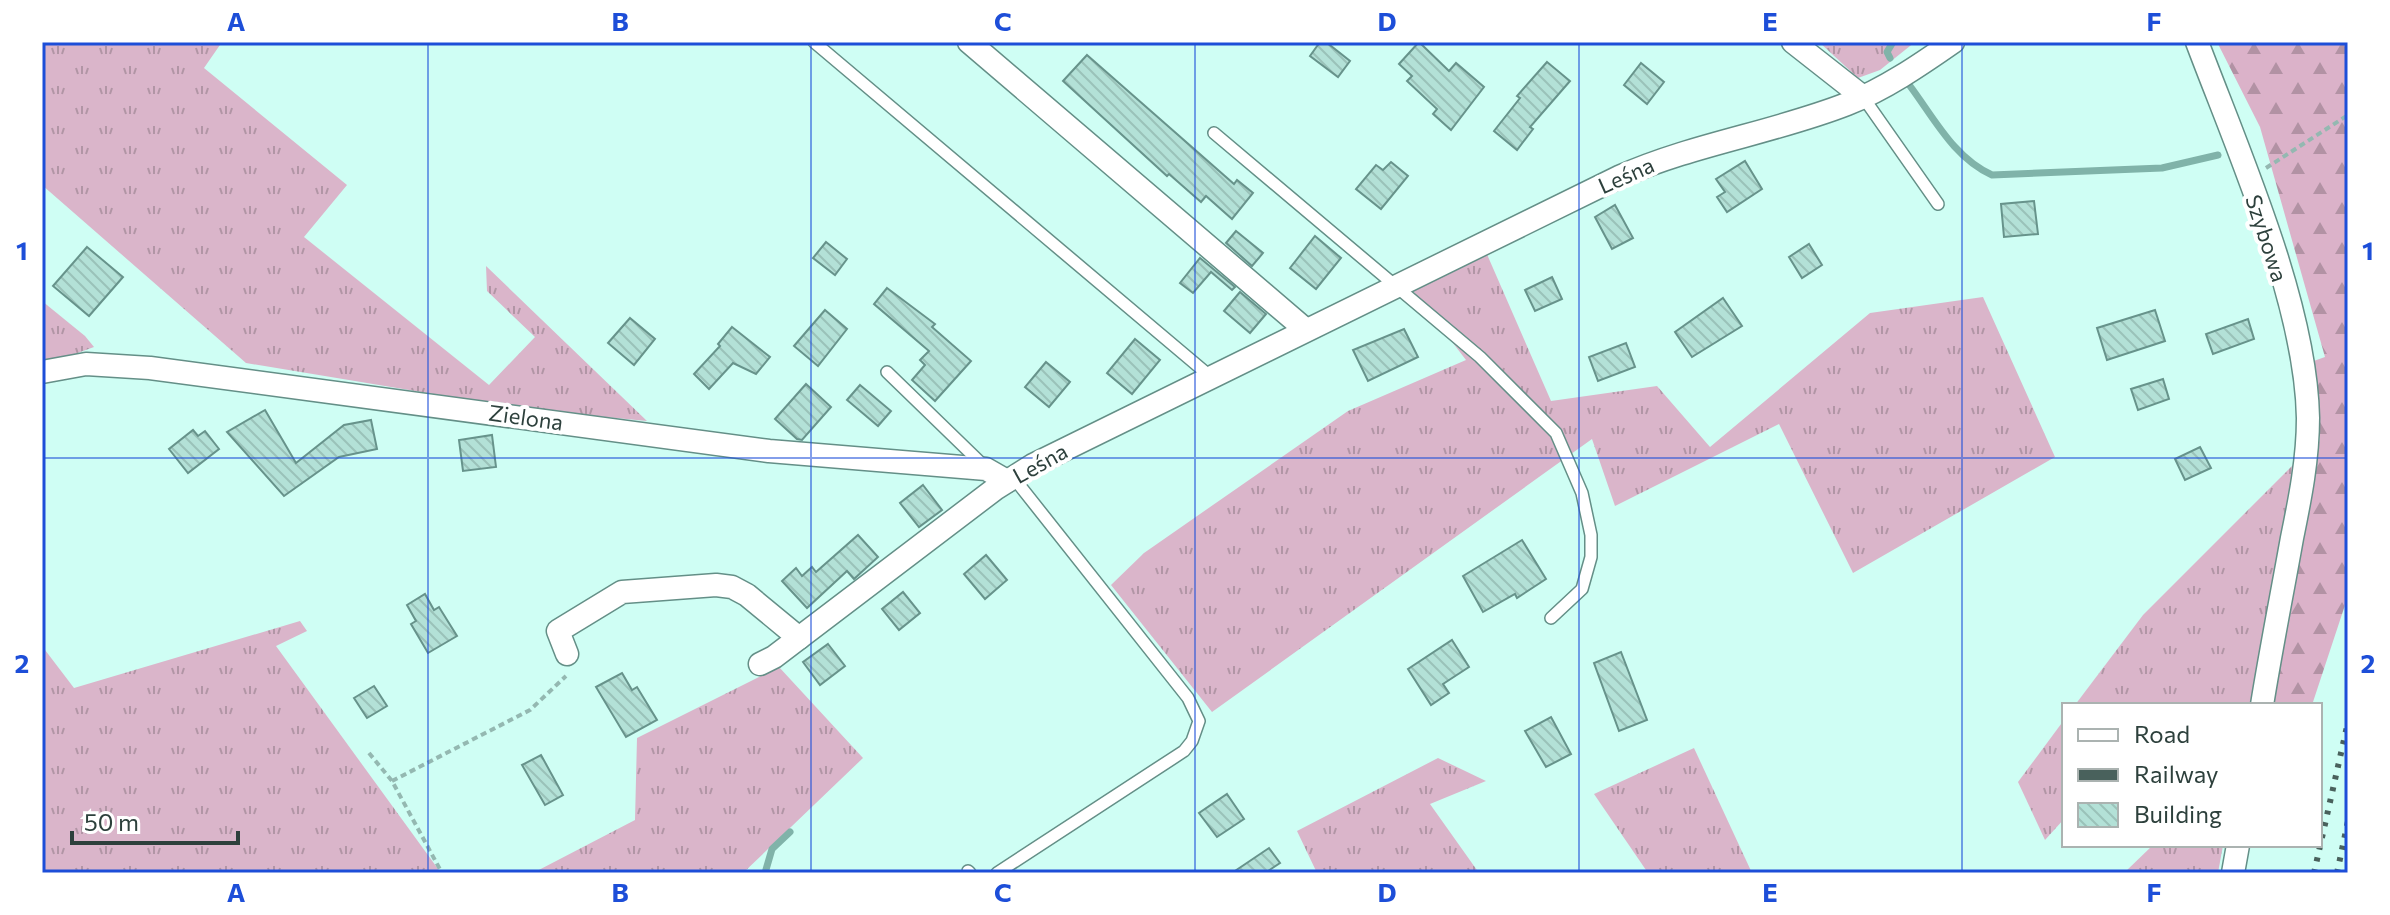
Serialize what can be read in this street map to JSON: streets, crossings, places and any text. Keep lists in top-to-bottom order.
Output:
{
  "streets": {
    "street": ["Leśna", "Szybowa", "Zielona"]
  },
  "crossings": [
    ["Leśna", "Zielona"]
  ],
  "legend": ["Road", "Railway", "Building"],
  "scale_bar": "50 m",
  "grid": {
    "columns": [
      "A",
      "B",
      "C",
      "D",
      "E",
      "F"
    ],
    "rows": ["1", "2"]
  }
}
